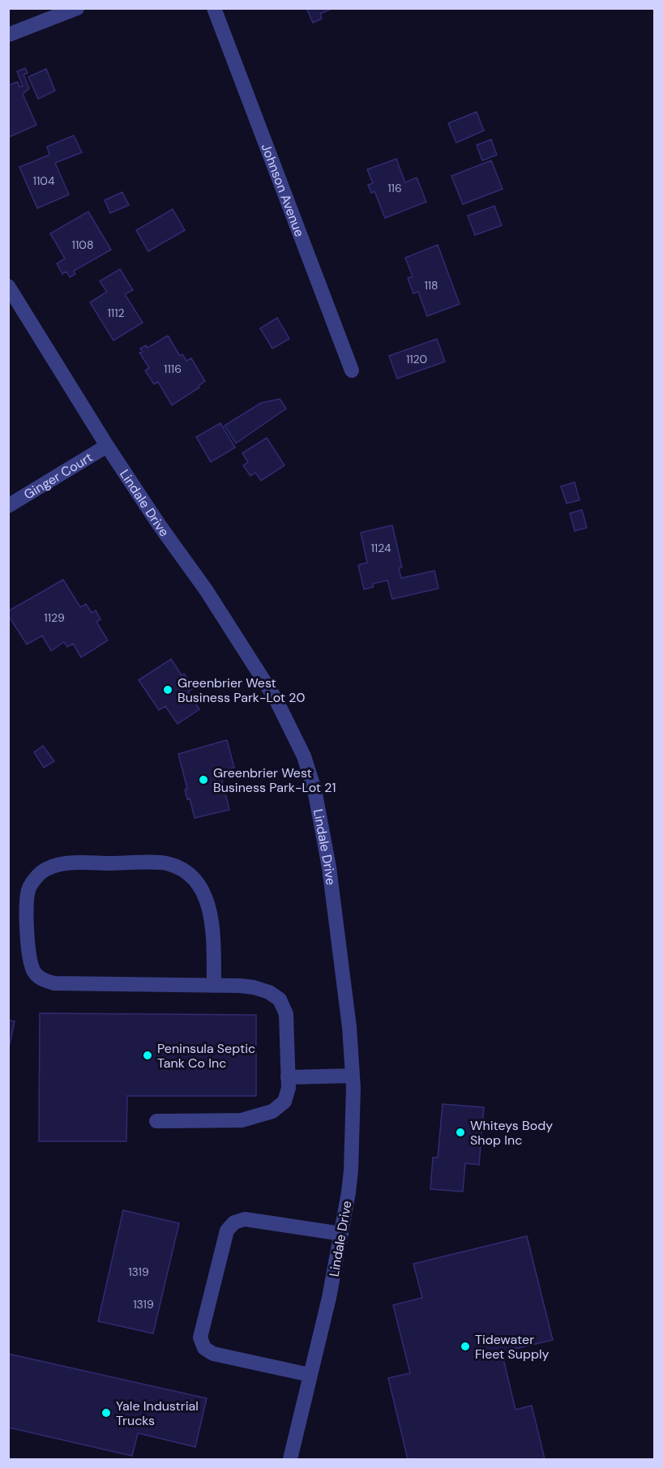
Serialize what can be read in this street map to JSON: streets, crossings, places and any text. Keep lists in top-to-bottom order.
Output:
{
  "streets": {
    "street": ["Johnson Avenue", "Ginger Court", "Lindale Drive"]
  },
  "crossings": [
    ["Ginger Court", "Lindale Drive"]
  ],
  "places": [
    "Greenbrier West Business Park-Lot 20",
    "Greenbrier West Business Park-Lot 21",
    "Peninsula Septic Tank Co Inc",
    "Whiteys Body Shop Inc",
    "Tidewater Fleet Supply",
    "Yale Industrial Trucks"
  ],
  "house_numbers": [
    "1104",
    "116",
    "1108",
    "118",
    "1112",
    "1120",
    "1116",
    "1124",
    "1129",
    "1319",
    "1319"
  ]
}
